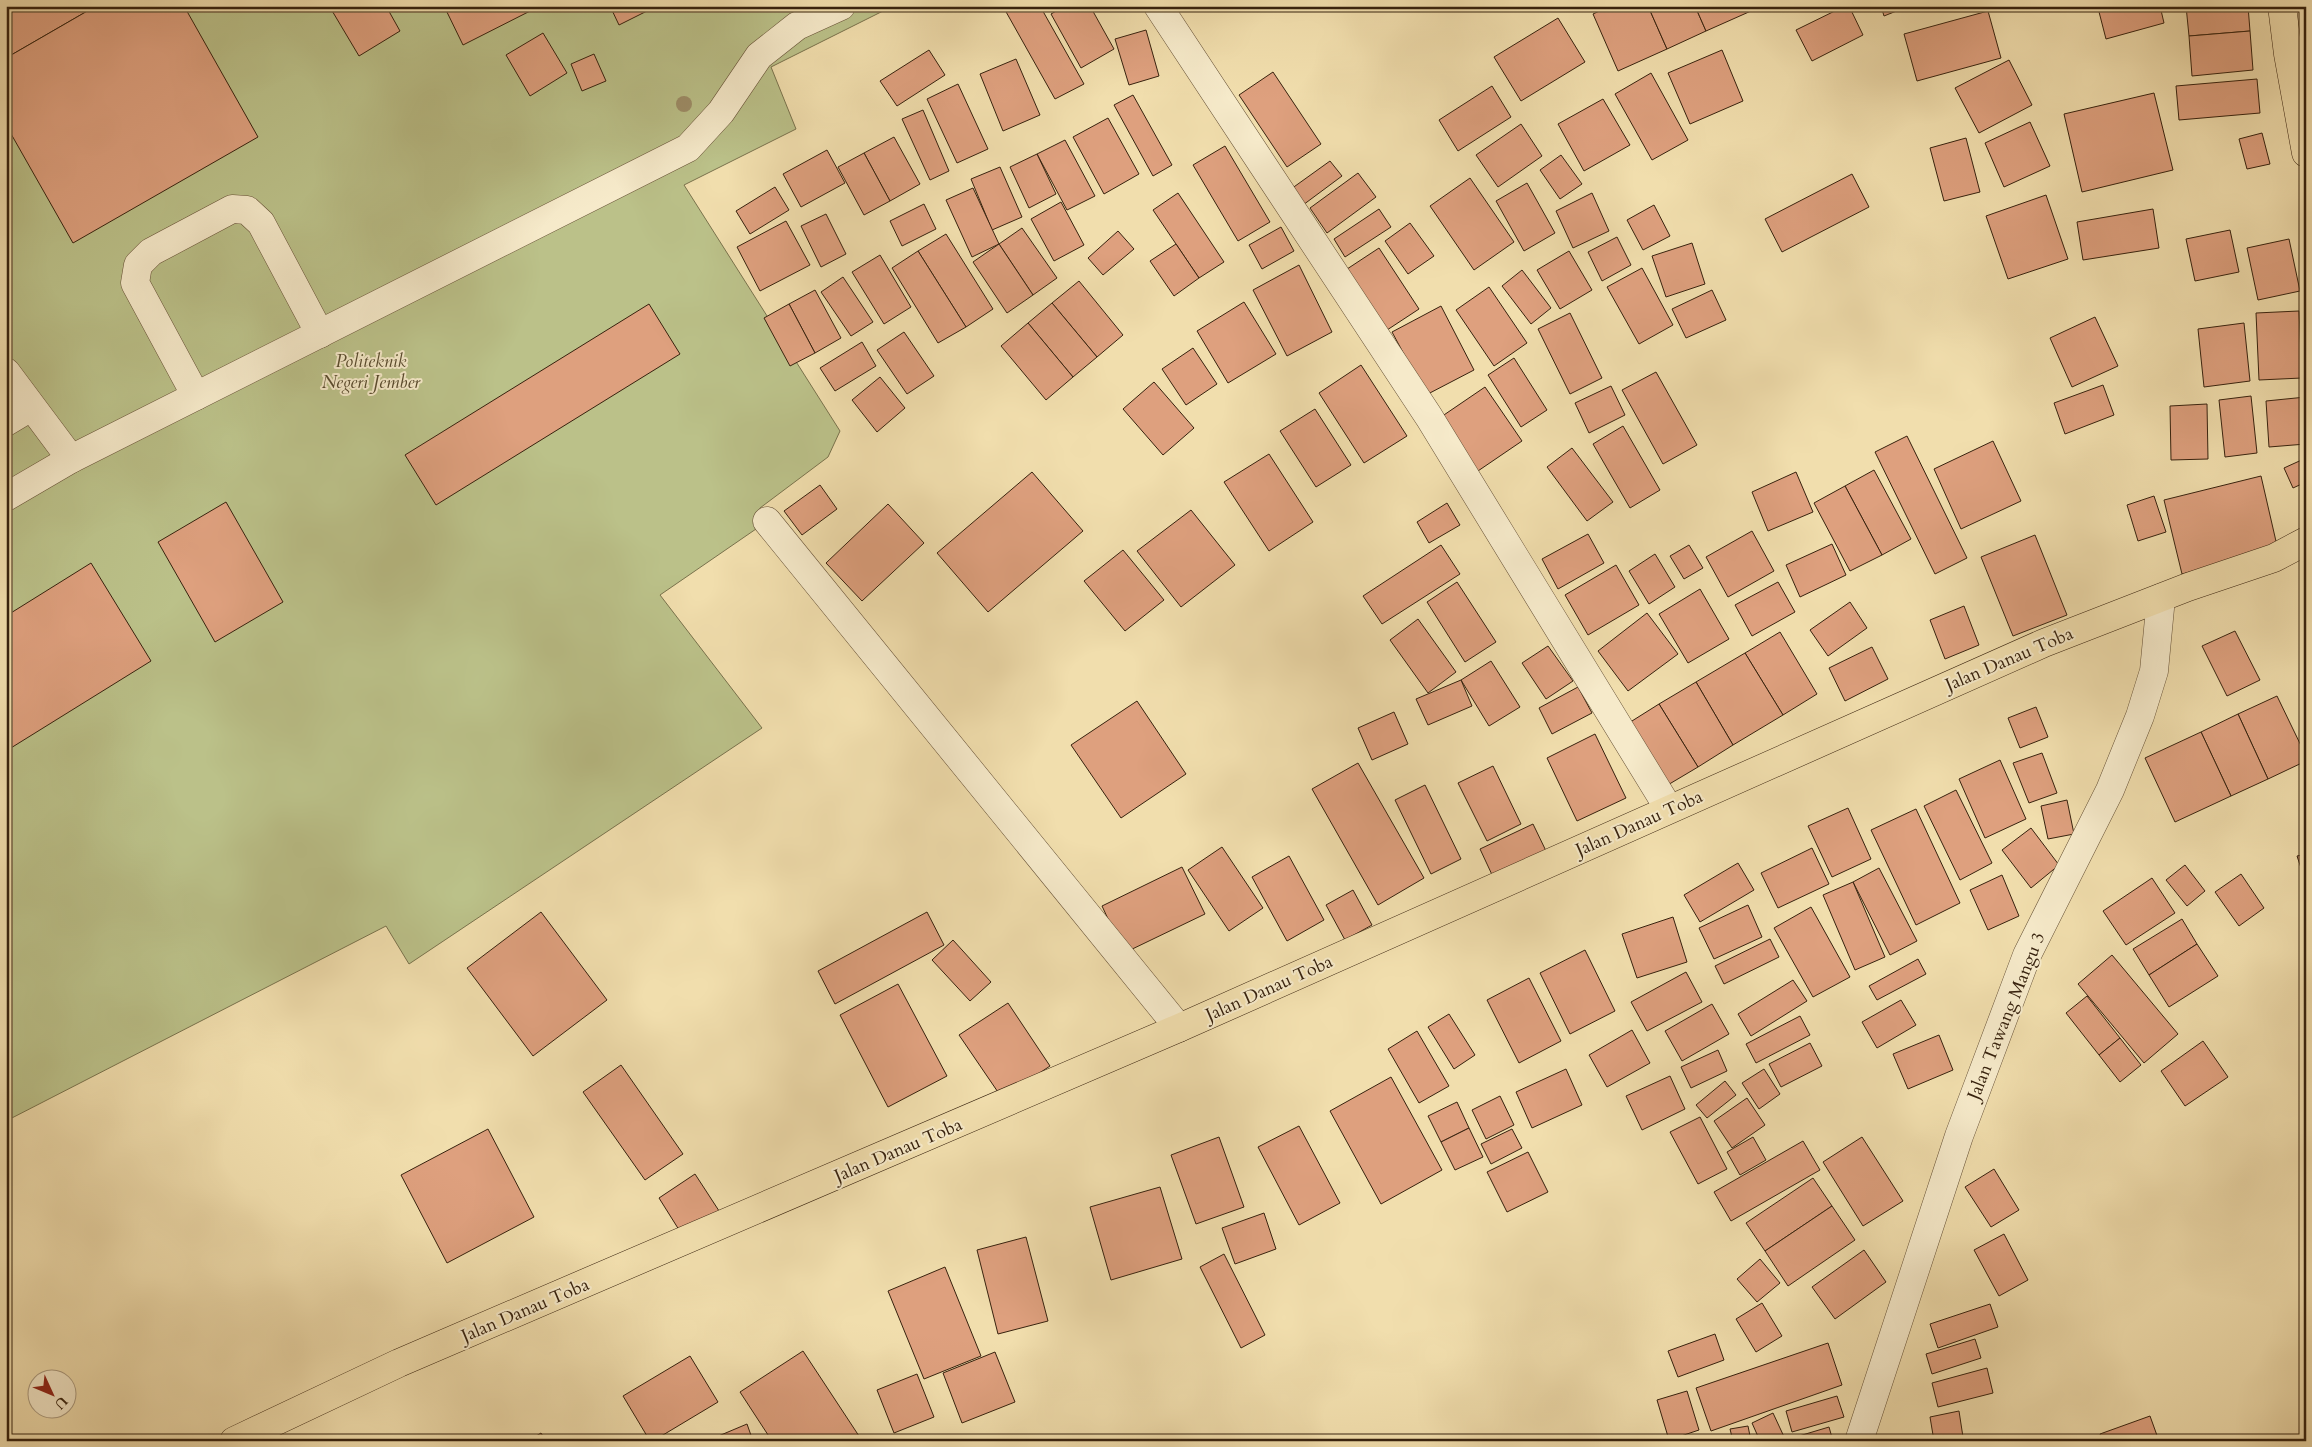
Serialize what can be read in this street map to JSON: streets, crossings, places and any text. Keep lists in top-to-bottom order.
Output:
{
  "streets": {
    "main road": ["Jalan Danau Toba"],
    "street": ["Jalan Tawang Mangu 3"]
  },
  "crossings": [
    ["Jalan Danau Toba", "Jalan Tawang Mangu 3"]
  ],
  "parks": ["Politeknik Negeri Jember"],
  "north": "bottom right"
}
